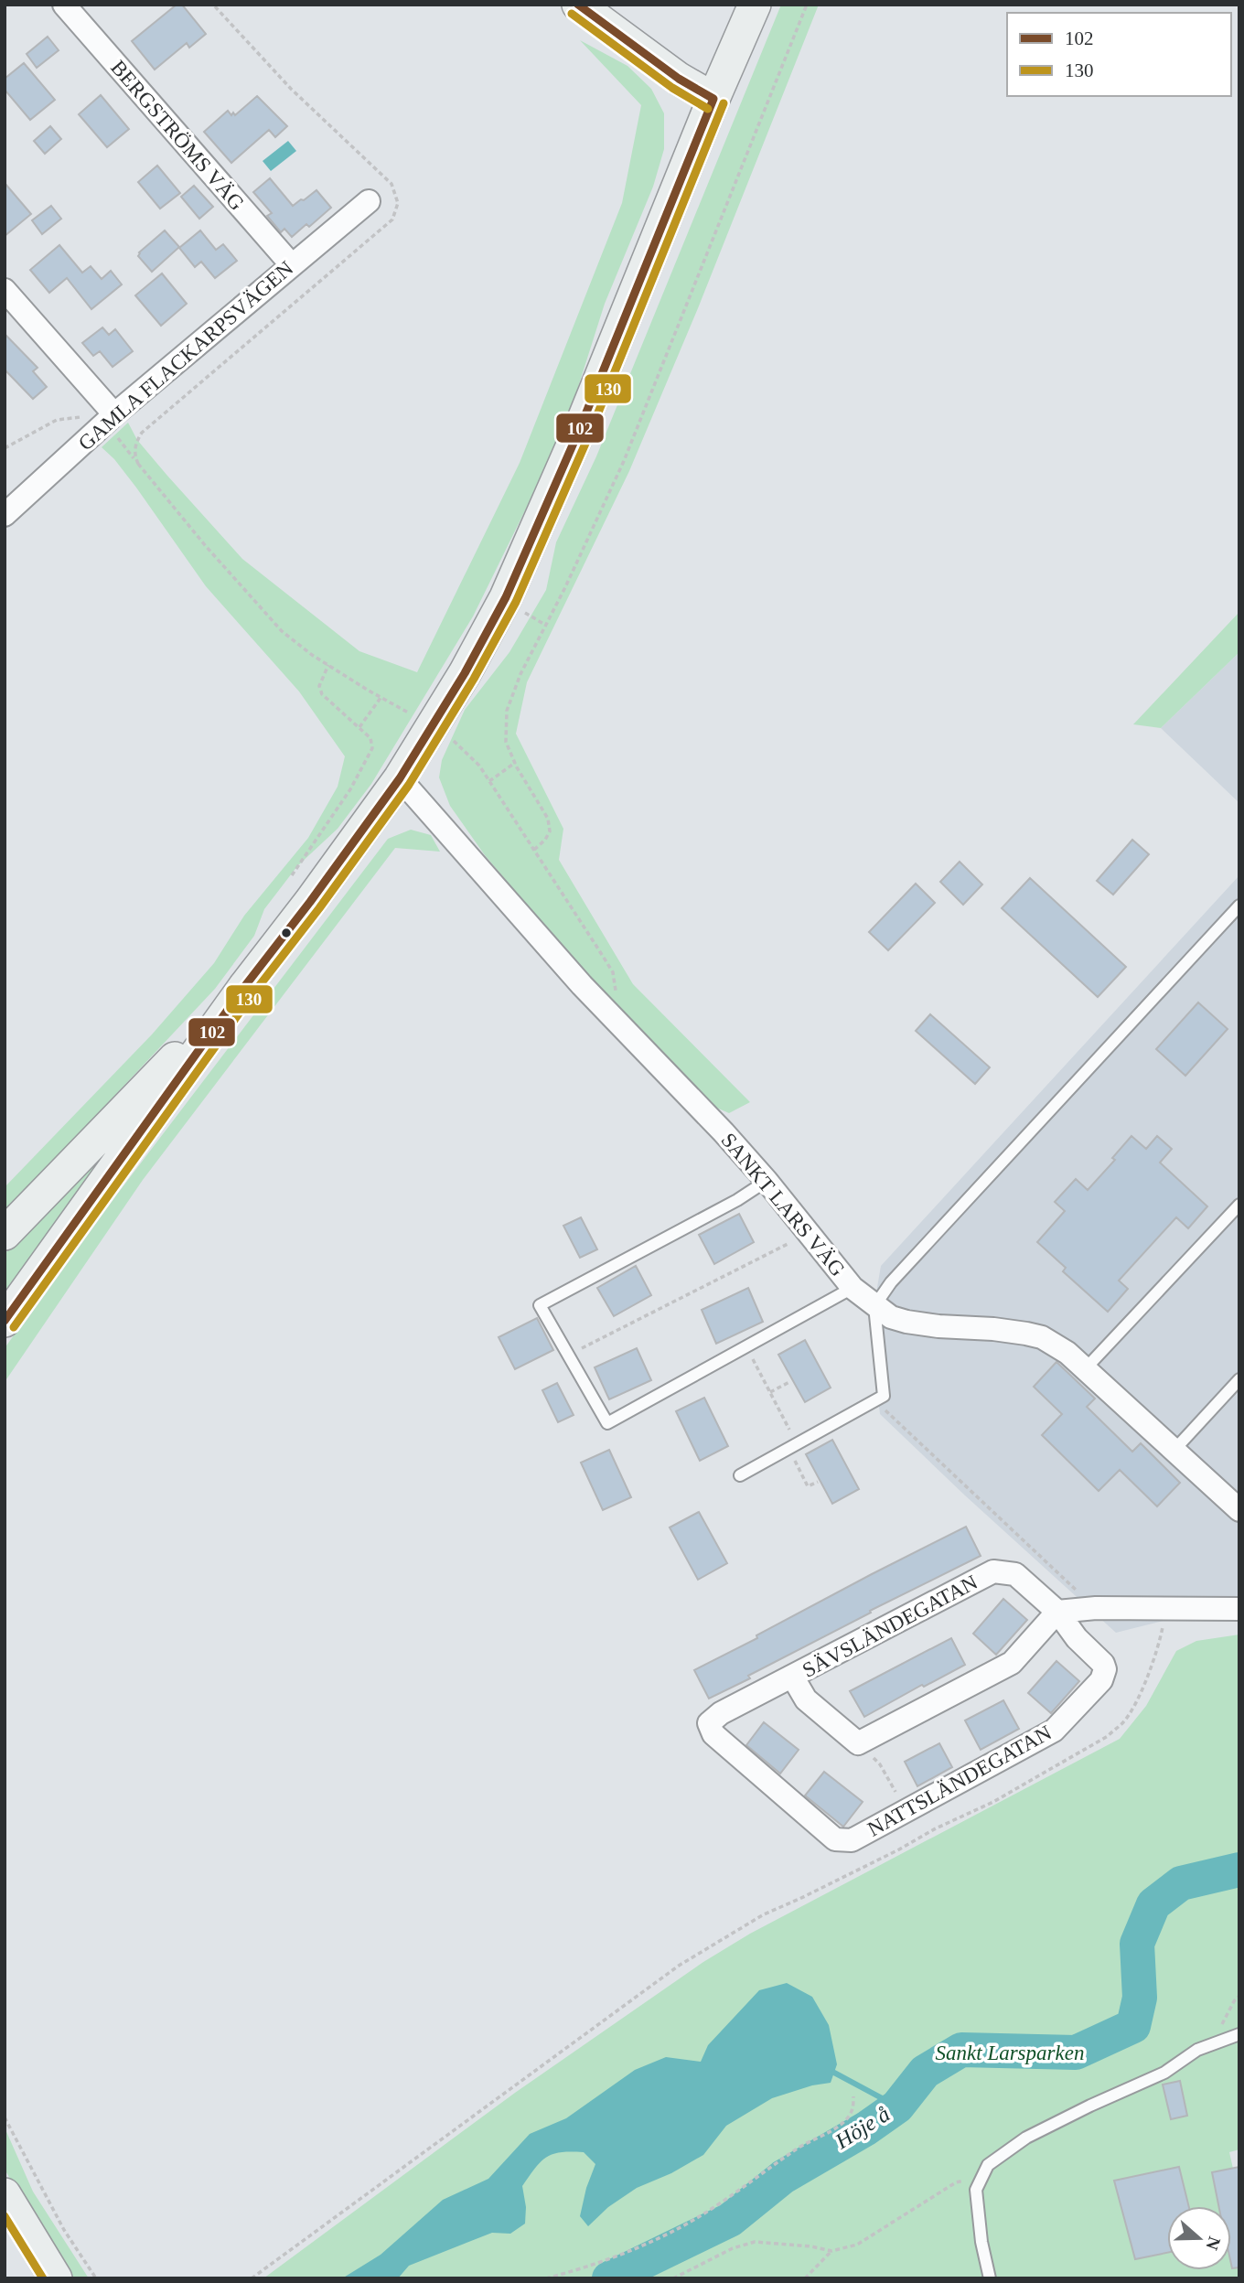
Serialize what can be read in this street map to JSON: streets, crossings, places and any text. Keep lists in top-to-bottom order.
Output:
{
  "streets": {
    "street": [
      "BERGSTRÖMS VÄG",
      "GAMLA FLACKARPSVÄGEN",
      "SANKT LARS VÄG",
      "SÄVSLÄNDEGATAN",
      "NATTSLÄNDEGATAN"
    ]
  },
  "crossings": [
    ["BERGSTRÖMS VÄG", "GAMLA FLACKARPSVÄGEN"],
    ["SÄVSLÄNDEGATAN", "NATTSLÄNDEGATAN"]
  ],
  "water": ["Höje å"],
  "parks": ["Sankt Larsparken"],
  "lines": ["transit line 102", "transit line 130"],
  "legend": ["102", "130"],
  "north": "right"
}
